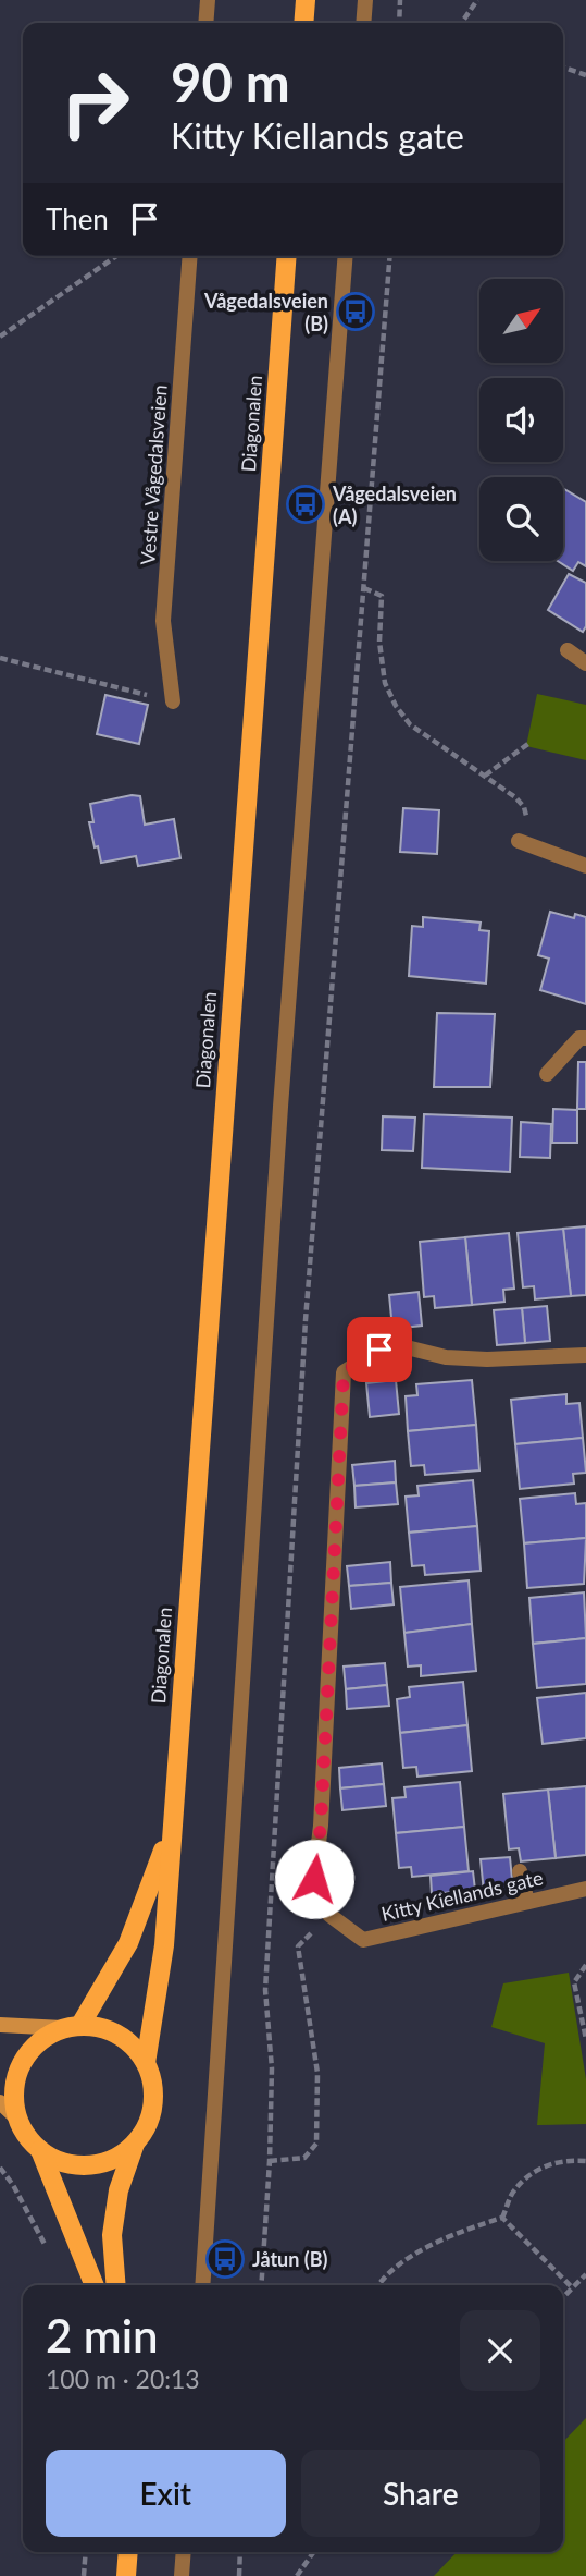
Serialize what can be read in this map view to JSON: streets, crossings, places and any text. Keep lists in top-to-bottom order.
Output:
{
  "streets": {
    "main road": ["Diagonalen"],
    "street": ["Vestre Vågedalsveien", "Kitty Kiellands gate"]
  },
  "places": {
    "bus stop": ["Vågedalsveien (B)", "Vågedalsveien (A)", "Jåtun (B)"]
  },
  "north": "top right",
  "page": {
    "turn": ["90 m", "Kitty Kiellands gate"],
    "then": "Then",
    "heading": ["2 min", "100 m · 20:13"],
    "buttons": ["Exit", "Share"]
  }
}
